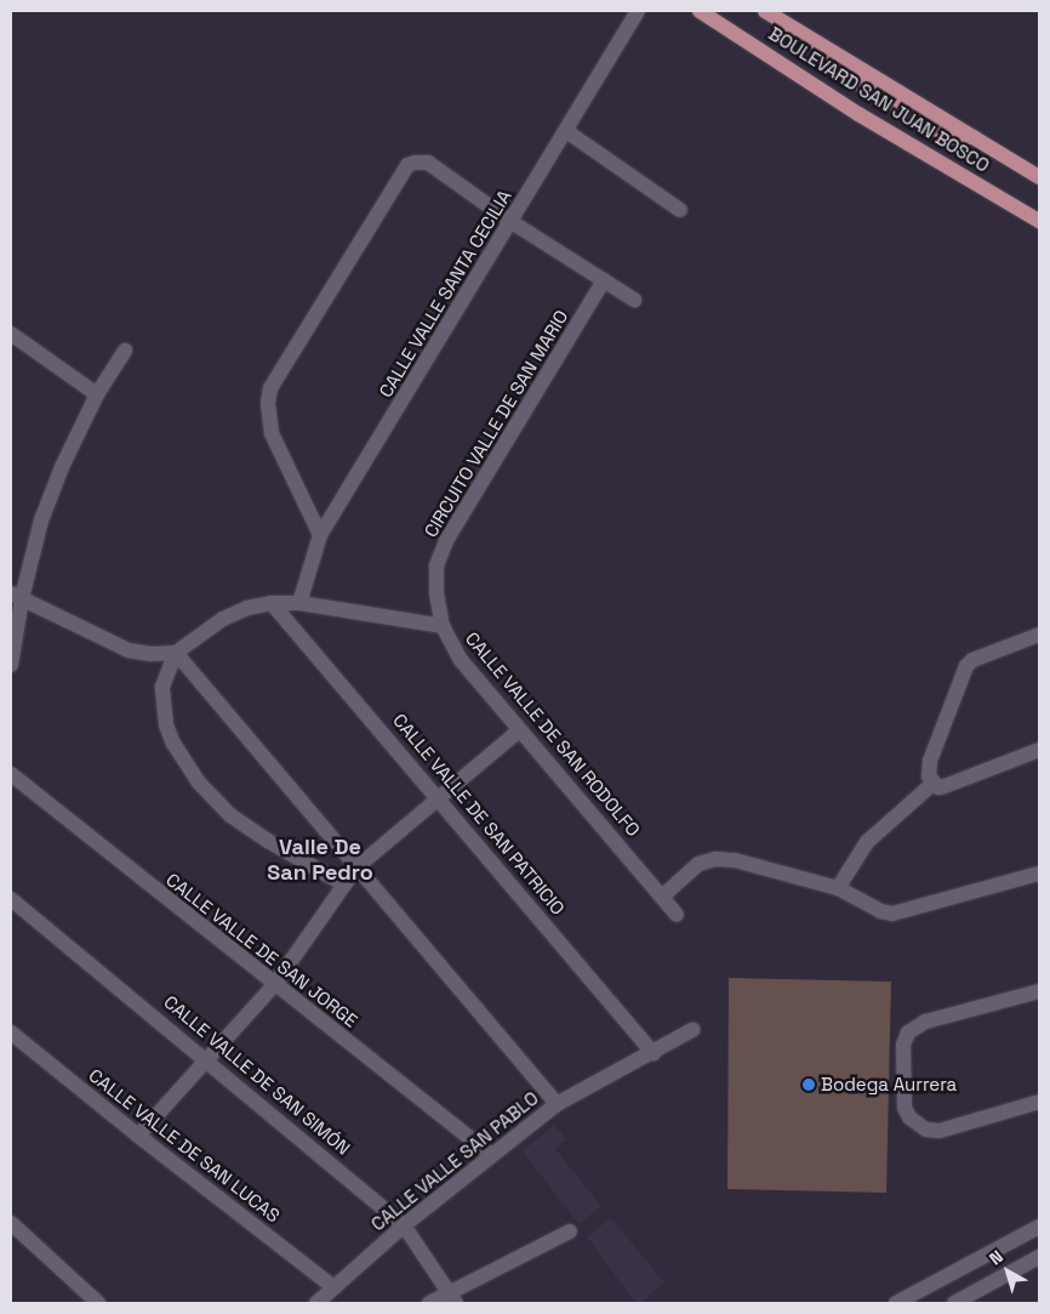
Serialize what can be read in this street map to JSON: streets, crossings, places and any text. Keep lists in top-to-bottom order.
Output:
{
  "streets": {
    "main road": ["BOULEVARD SAN JUAN BOSCO"],
    "street": [
      "CALLE VALLE SANTA CECILIA",
      "CIRCUITO VALLE DE SAN MARIO",
      "CALLE VALLE DE SAN RODOLFO",
      "CALLE VALLE DE SAN PATRICIO",
      "CALLE VALLE DE SAN JORGE",
      "CALLE VALLE DE SAN SIMÓN",
      "CALLE VALLE DE SAN LUCAS",
      "CALLE VALLE SAN PABLO"
    ]
  },
  "crossings": [
    ["CALLE VALLE SANTA CECILIA", "CALLE VALLE DE SAN RODOLFO"],
    ["CIRCUITO VALLE DE SAN MARIO", "CALLE VALLE DE SAN RODOLFO"],
    ["CALLE VALLE DE SAN RODOLFO", "CALLE VALLE DE SAN PATRICIO"],
    ["CALLE VALLE DE SAN PATRICIO", "CALLE VALLE SAN PABLO"],
    ["CALLE VALLE DE SAN JORGE", "CALLE VALLE SAN PABLO"],
    ["CALLE VALLE DE SAN SIMÓN", "CALLE VALLE SAN PABLO"],
    ["CALLE VALLE DE SAN LUCAS", "CALLE VALLE SAN PABLO"]
  ],
  "districts": ["Valle De San Pedro"],
  "places": ["Bodega Aurrera"],
  "north": "top left"
}
